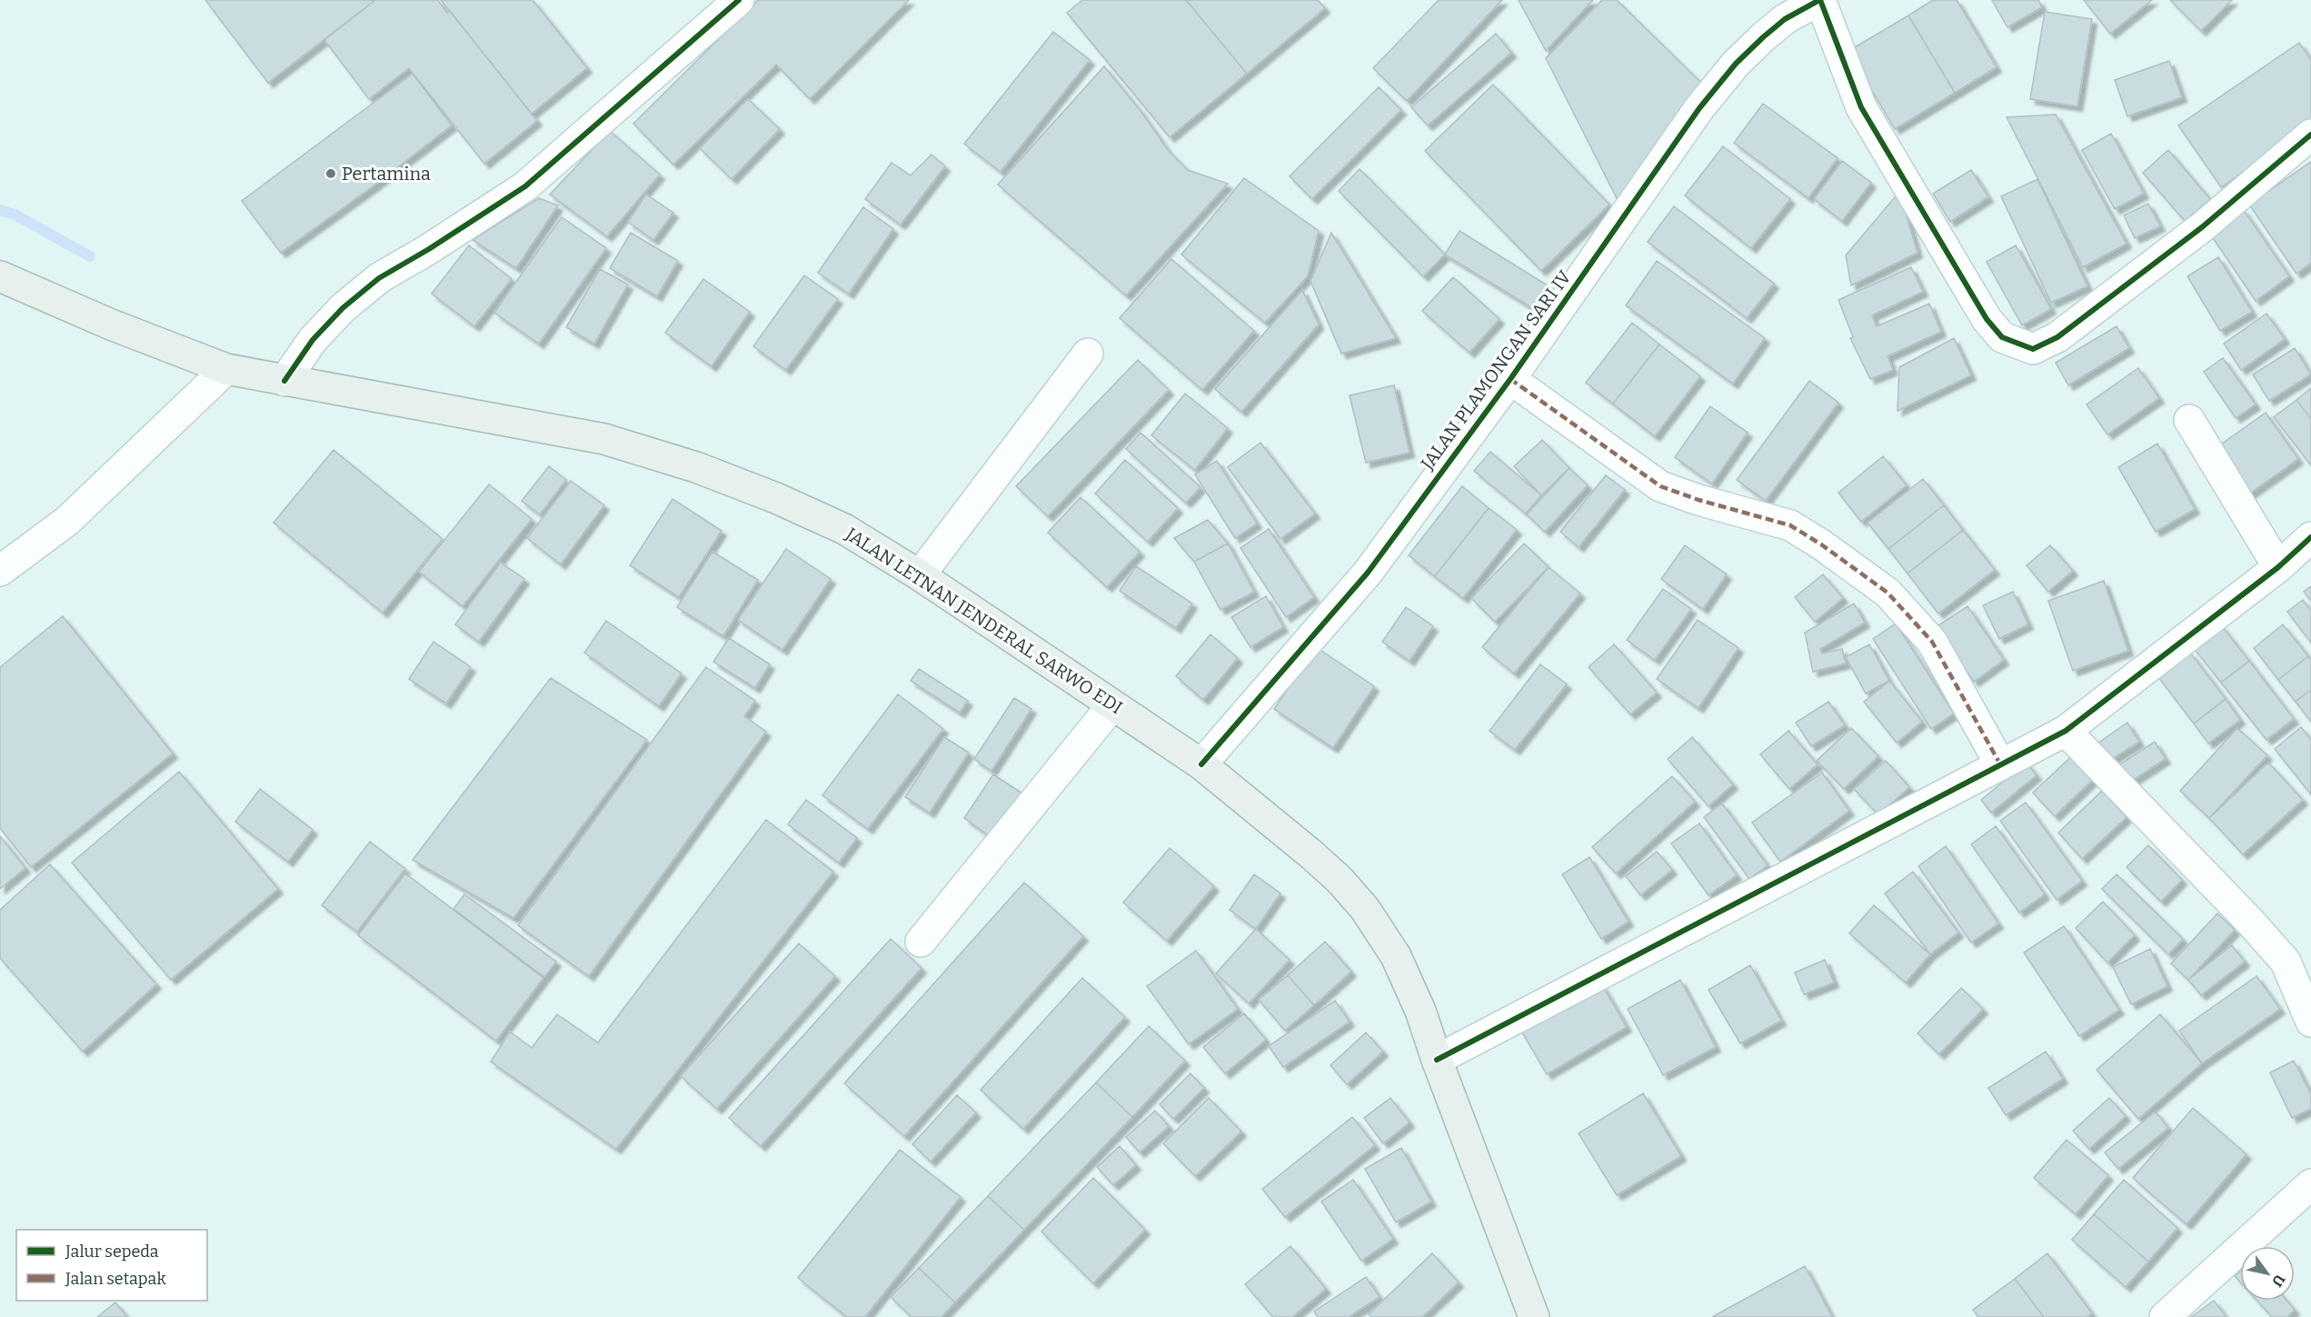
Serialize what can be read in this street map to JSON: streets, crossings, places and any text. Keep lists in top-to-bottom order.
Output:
{
  "streets": {
    "main road": ["JALAN LETNAN JENDERAL SARWO EDI"],
    "street": ["JALAN PLAMONGAN SARI IV"]
  },
  "crossings": [
    ["JALAN PLAMONGAN SARI IV", "JALAN LETNAN JENDERAL SARWO EDI"]
  ],
  "places": ["Pertamina"],
  "legend": ["Jalur sepeda", "Jalan setapak"],
  "north": "bottom right"
}
